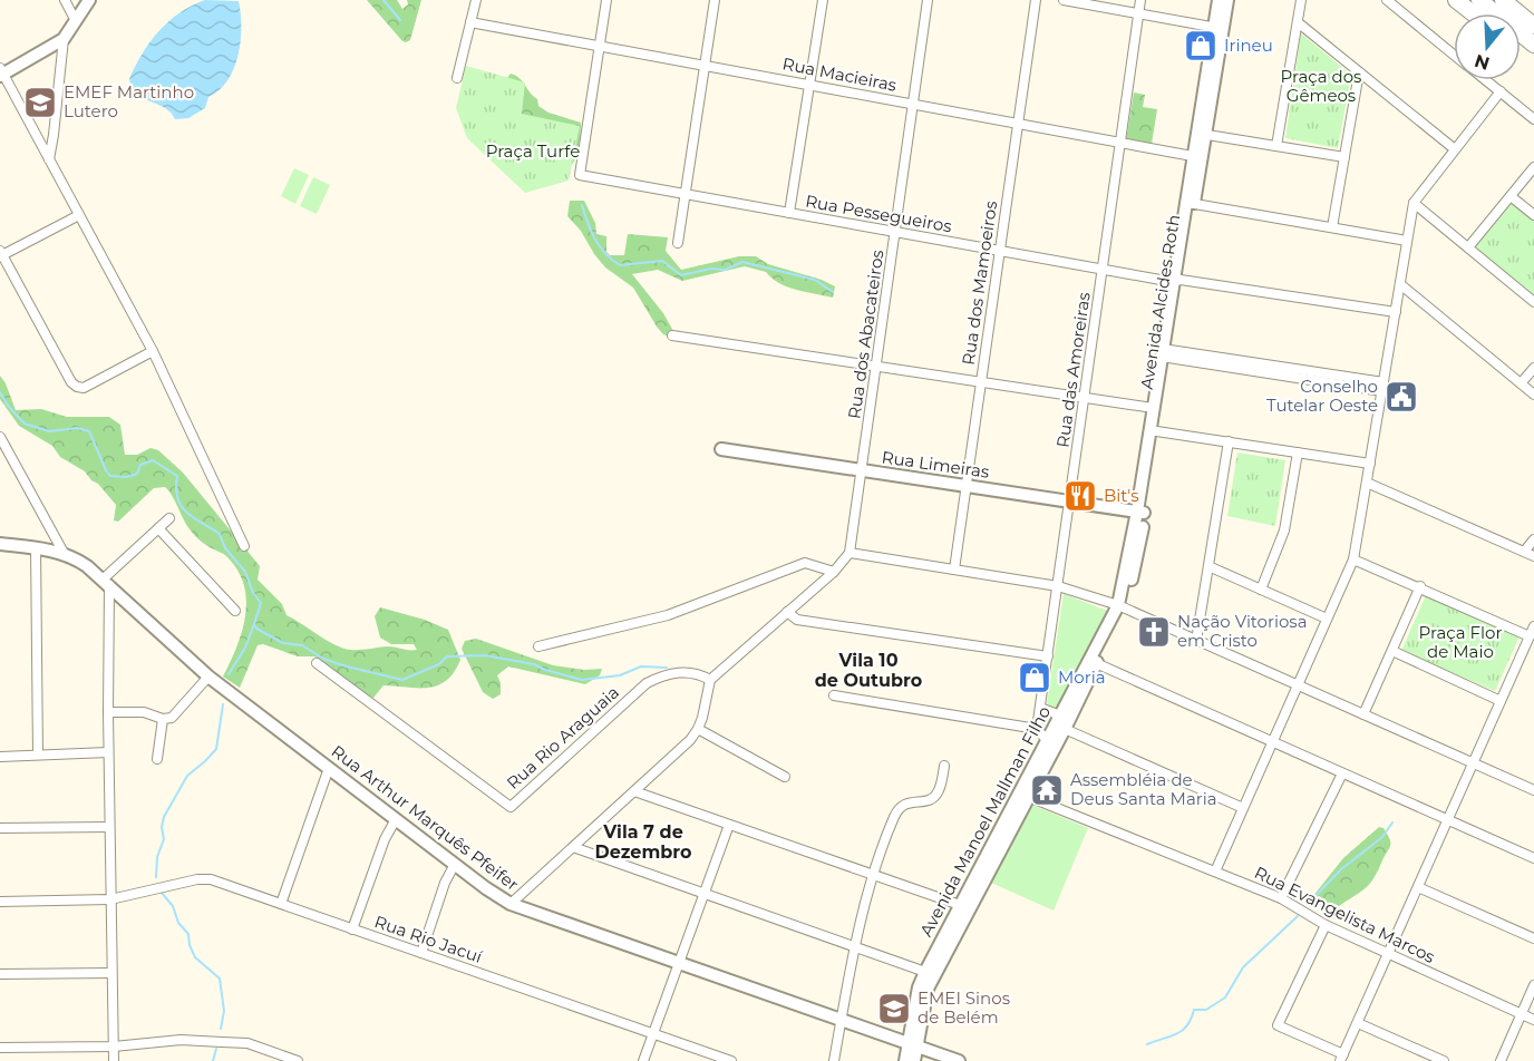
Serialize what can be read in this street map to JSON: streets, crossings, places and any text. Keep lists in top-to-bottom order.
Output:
{
  "streets": {
    "street": [
      "Rua Macieiras",
      "Rua Pessegueiros",
      "Rua dos Mamoeiros",
      "Avenida Alcides Roth",
      "Rua dos Abacateiros",
      "Rua das Amoreiras",
      "Rua Limeiras",
      "Rua Rio Araguaia",
      "Rua Arthur Marquês Pfeifer",
      "Avenida Manoel Mallman Filho",
      "Rua Evangelista Marcos",
      "Rua Rio Jacuí"
    ]
  },
  "crossings": [
    ["Rua Macieiras", "Rua Pessegueiros"],
    ["Rua Macieiras", "Rua dos Mamoeiros"],
    ["Rua Macieiras", "Avenida Alcides Roth"],
    ["Rua Macieiras", "Rua dos Abacateiros"],
    ["Rua Macieiras", "Rua das Amoreiras"],
    ["Rua Pessegueiros", "Rua dos Mamoeiros"],
    ["Rua Pessegueiros", "Avenida Alcides Roth"],
    ["Rua Pessegueiros", "Rua dos Abacateiros"],
    ["Rua Pessegueiros", "Rua das Amoreiras"],
    ["Rua dos Mamoeiros", "Rua Limeiras"],
    ["Avenida Alcides Roth", "Rua Limeiras"],
    ["Avenida Alcides Roth", "Avenida Manoel Mallman Filho"],
    ["Rua dos Abacateiros", "Rua Limeiras"],
    ["Rua das Amoreiras", "Rua Limeiras"],
    ["Rua Arthur Marquês Pfeifer", "Avenida Manoel Mallman Filho"],
    ["Avenida Manoel Mallman Filho", "Rua Evangelista Marcos"]
  ],
  "districts": ["Vila 10 de Outubro", "Vila 7 de Dezembro"],
  "parks": ["Praça dos Gêmeos", "Praça Turfe", "Praça Flor de Maio"],
  "places": {
    "shop": ["Irineu", "Moria"],
    "school or university": ["EMEF Martinho Lutero", "EMEI Sinos de Belém"],
    "public building": ["Conselho Tutelar Oeste"],
    "restaurant": ["Bit's"],
    "church": ["Nação Vitoriosa em Cristo"],
    "temple": ["Assembléia de Deus Santa Maria"]
  },
  "north": "bottom"
}
